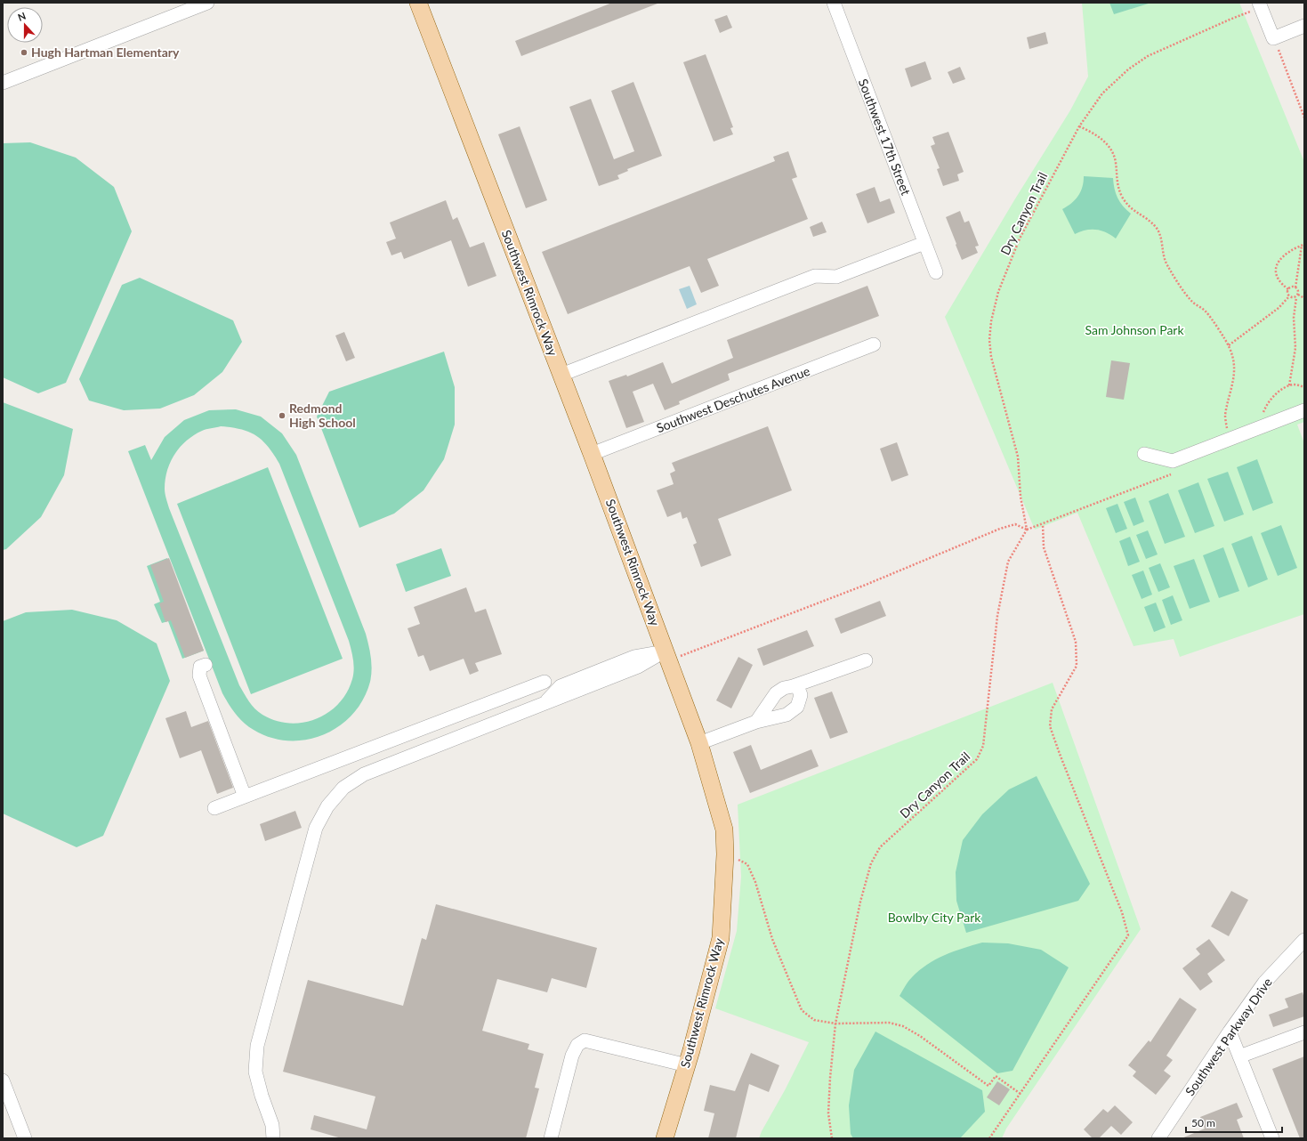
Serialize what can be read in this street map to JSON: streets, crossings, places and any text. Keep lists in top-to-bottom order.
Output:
{
  "streets": {
    "main road": ["Southwest Rimrock Way"],
    "street": ["Southwest 17th Street", "Southwest Deschutes Avenue", "Southwest Parkway Drive"],
    "path": ["Dry Canyon Trail"]
  },
  "crossings": [
    ["Southwest Rimrock Way", "Southwest Deschutes Avenue"]
  ],
  "parks": ["Sam Johnson Park", "Bowlby City Park"],
  "places": ["Hugh Hartman Elementary", "Redmond High School"],
  "scale_bar": "50 m",
  "north": "top"
}
